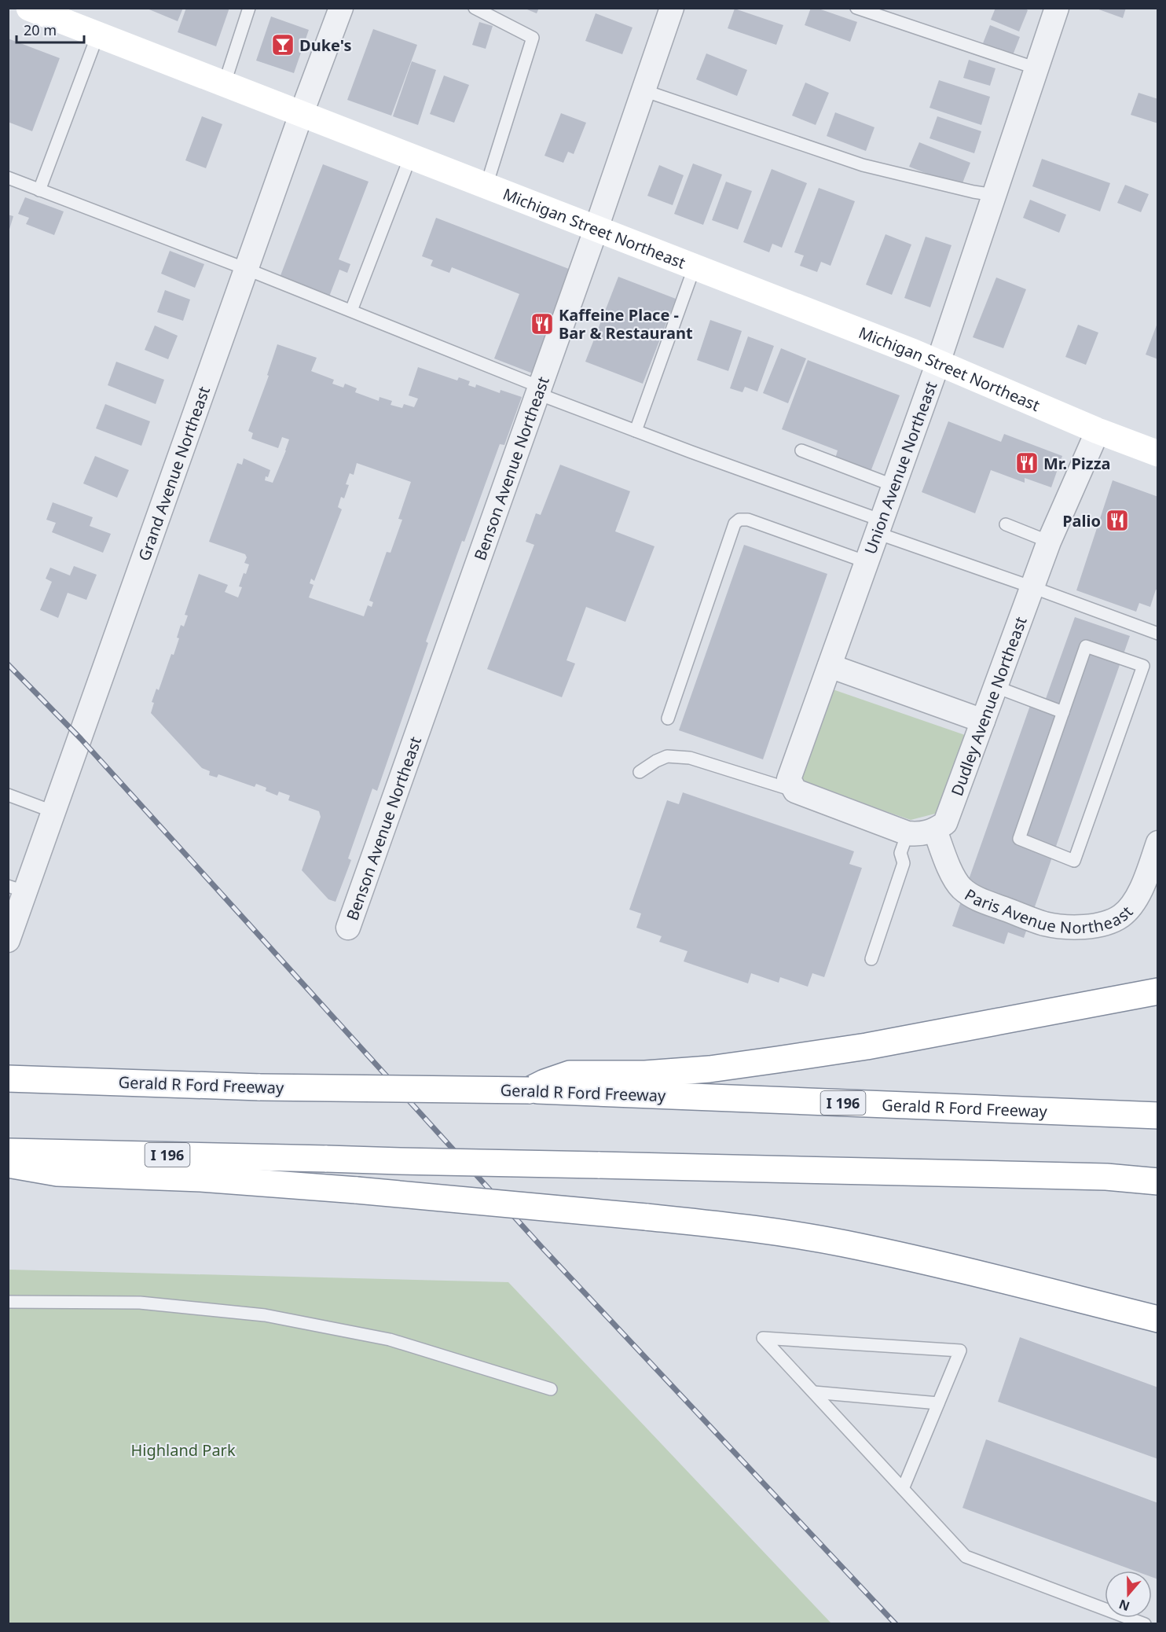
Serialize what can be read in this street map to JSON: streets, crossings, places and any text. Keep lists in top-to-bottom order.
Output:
{
  "streets": {
    "main road": ["Michigan Street Northeast", "Gerald R Ford Freeway", "I 196"],
    "street": [
      "Union Avenue Northeast",
      "Benson Avenue Northeast",
      "Grand Avenue Northeast",
      "Dudley Avenue Northeast",
      "Paris Avenue Northeast"
    ]
  },
  "crossings": [
    ["Michigan Street Northeast", "Union Avenue Northeast"],
    ["Michigan Street Northeast", "Benson Avenue Northeast"],
    ["Michigan Street Northeast", "Grand Avenue Northeast"],
    ["Michigan Street Northeast", "Dudley Avenue Northeast"],
    ["Dudley Avenue Northeast", "Paris Avenue Northeast"]
  ],
  "parks": ["Highland Park"],
  "places": {
    "bar": ["Duke's"],
    "restaurant": ["Kaffeine Place - Bar & Restaurant", "Mr. Pizza", "Palio"]
  },
  "scale_bar": "20 m",
  "north": "bottom"
}
